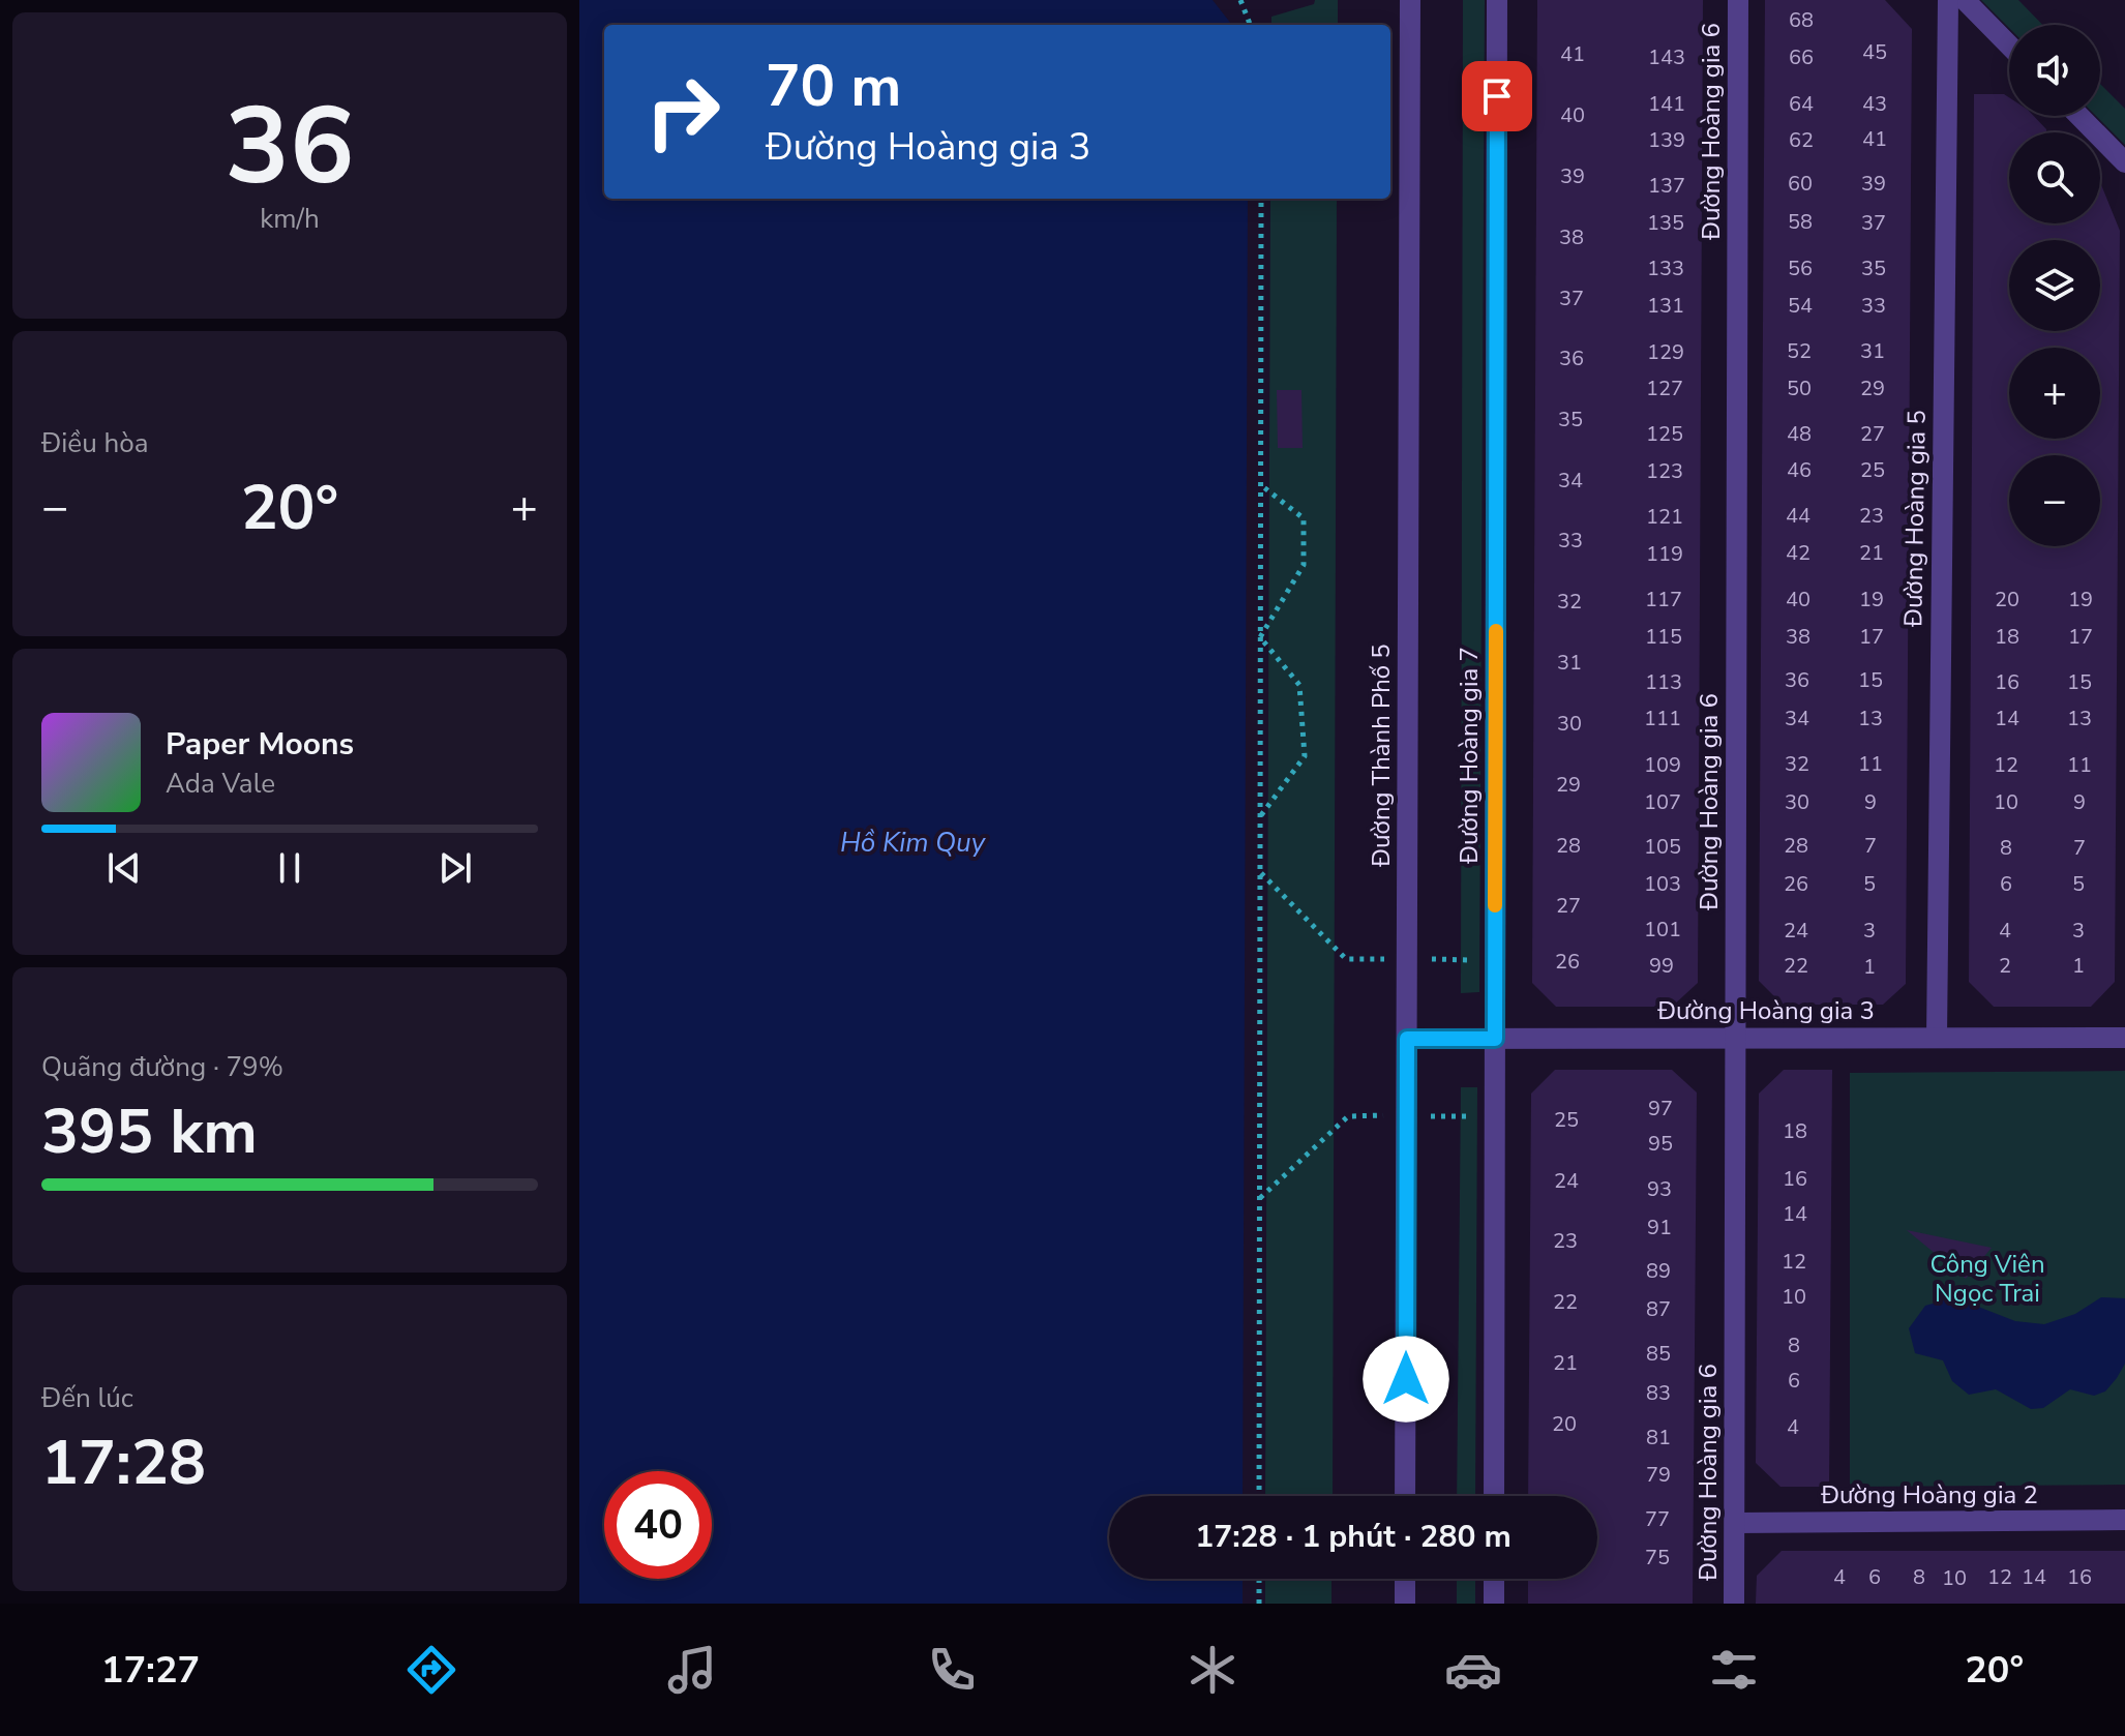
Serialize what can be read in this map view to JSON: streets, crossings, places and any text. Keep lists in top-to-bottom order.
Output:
{
  "streets": {
    "street": [
      "Đường Hoàng gia 6",
      "Đường Hoàng gia 5",
      "Đường Thành Phố 5",
      "Đường Hoàng gia 7",
      "Đường Hoàng gia 3",
      "Đường Hoàng gia 2"
    ]
  },
  "crossings": [
    ["Đường Hoàng gia 6", "Đường Hoàng gia 3"],
    ["Đường Hoàng gia 6", "Đường Hoàng gia 2"],
    ["Đường Hoàng gia 5", "Đường Hoàng gia 3"],
    ["Đường Thành Phố 5", "Đường Hoàng gia 3"],
    ["Đường Hoàng gia 7", "Đường Hoàng gia 3"]
  ],
  "water": ["Hồ Kim Quy"],
  "parks": ["Công Viên Ngọc Trai"],
  "house_numbers": [
    "68",
    "45",
    "41",
    "143",
    "66",
    "141",
    "64",
    "43",
    "40",
    "41",
    "139",
    "62",
    "39",
    "60",
    "39",
    "137",
    "58",
    "135",
    "37",
    "38",
    "133",
    "56",
    "35",
    "37",
    "131",
    "54",
    "33",
    "52",
    "31",
    "129",
    "36",
    "127",
    "50",
    "29",
    "35",
    "125",
    "48",
    "27",
    "46",
    "25",
    "123",
    "34",
    "44",
    "23",
    "121",
    "33",
    "42",
    "21",
    "119",
    "117",
    "40",
    "19",
    "20",
    "19",
    "32",
    "115",
    "38",
    "17",
    "18",
    "17",
    "31",
    "36",
    "15",
    "113",
    "16",
    "15",
    "111",
    "34",
    "13",
    "14",
    "13",
    "30",
    "32",
    "11",
    "109",
    "12",
    "11",
    "29",
    "107",
    "30",
    "9",
    "10",
    "9",
    "28",
    "28",
    "7",
    "105",
    "8",
    "7",
    "103",
    "26",
    "5",
    "6",
    "5",
    "27",
    "101",
    "24",
    "3",
    "4",
    "3",
    "26",
    "99",
    "22",
    "2",
    "1",
    "1",
    "97",
    "25",
    "18",
    "95",
    "16",
    "24",
    "93",
    "14",
    "91",
    "23",
    "12",
    "89",
    "10",
    "22",
    "87",
    "8",
    "85",
    "21",
    "6",
    "83",
    "20",
    "4",
    "81",
    "79",
    "77",
    "75",
    "4",
    "6",
    "8",
    "12",
    "14",
    "16",
    "10"
  ],
  "page": {
    "tile": [
      ["36", "km/h"],
      "Điều hòa",
      ["Quãng đường · 79%", "395 km"],
      ["Đến lúc", "17:28"]
    ],
    "map_buttons": ["+", "−"],
    "turn": ["70 m", "Đường Hoàng gia 3"],
    "heat": ["−", "20°", "+"],
    "song": ["Paper Moons", "Ada Vale"],
    "limit": "40",
    "trip": "17:28 · 1 phút · 280 m",
    "tabs": ["17:27", "20°"]
  }
}
